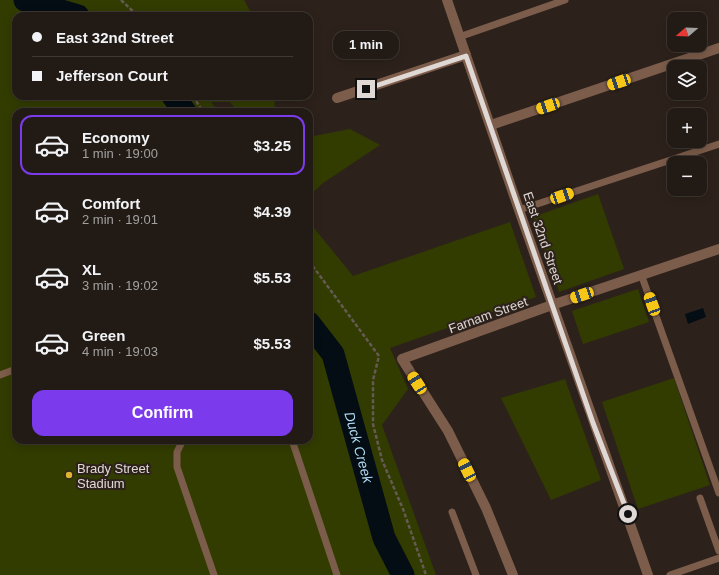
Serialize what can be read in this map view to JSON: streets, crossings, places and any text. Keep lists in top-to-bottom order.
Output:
{
  "streets": {
    "street": ["East 32nd Street", "Farnam Street"]
  },
  "crossings": [
    ["East 32nd Street", "Farnam Street"]
  ],
  "water": ["Duck Creek"],
  "places": ["Brady Street Stadium"],
  "north": "left",
  "page": {
    "map_buttons": ["+", "−"],
    "banner": ["East 32nd Street", "Jefferson Court"],
    "bubble": "1 min",
    "list": [
      {
        "name": "Economy",
        "note": "1 min · 19:00",
        "value": "$3.25"
      },
      {
        "name": "Comfort",
        "note": "2 min · 19:01",
        "value": "$4.39"
      },
      {
        "name": "XL",
        "note": "3 min · 19:02",
        "value": "$5.53"
      },
      {
        "name": "Green",
        "note": "4 min · 19:03",
        "value": "$5.53"
      }
    ],
    "buttons": "Confirm"
  }
}
